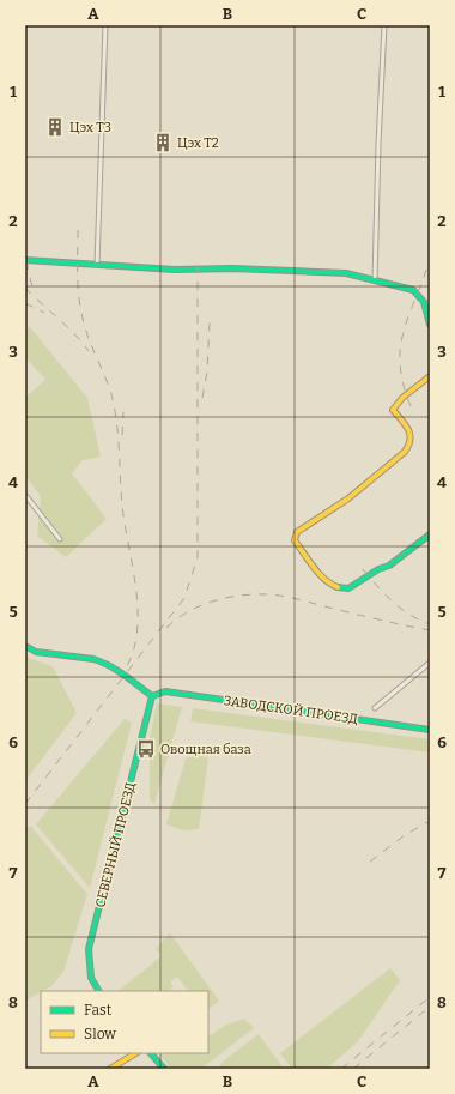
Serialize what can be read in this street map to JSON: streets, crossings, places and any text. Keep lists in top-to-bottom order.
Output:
{
  "streets": {
    "street": ["ЗАВОДСКОЙ ПРОЕЗД", "СЕВЕРНЫЙ ПРОЕЗД"]
  },
  "crossings": [
    ["ЗАВОДСКОЙ ПРОЕЗД", "СЕВЕРНЫЙ ПРОЕЗД"]
  ],
  "places": {
    "building": ["Цэх Т3", "Цэх Т2"],
    "bus stop": ["Овощная база"]
  },
  "legend": ["Fast", "Slow"],
  "grid": {
    "columns": ["A", "B", "C"],
    "rows": [
      "1",
      "2",
      "3",
      "4",
      "5",
      "6",
      "7",
      "8"
    ]
  }
}
